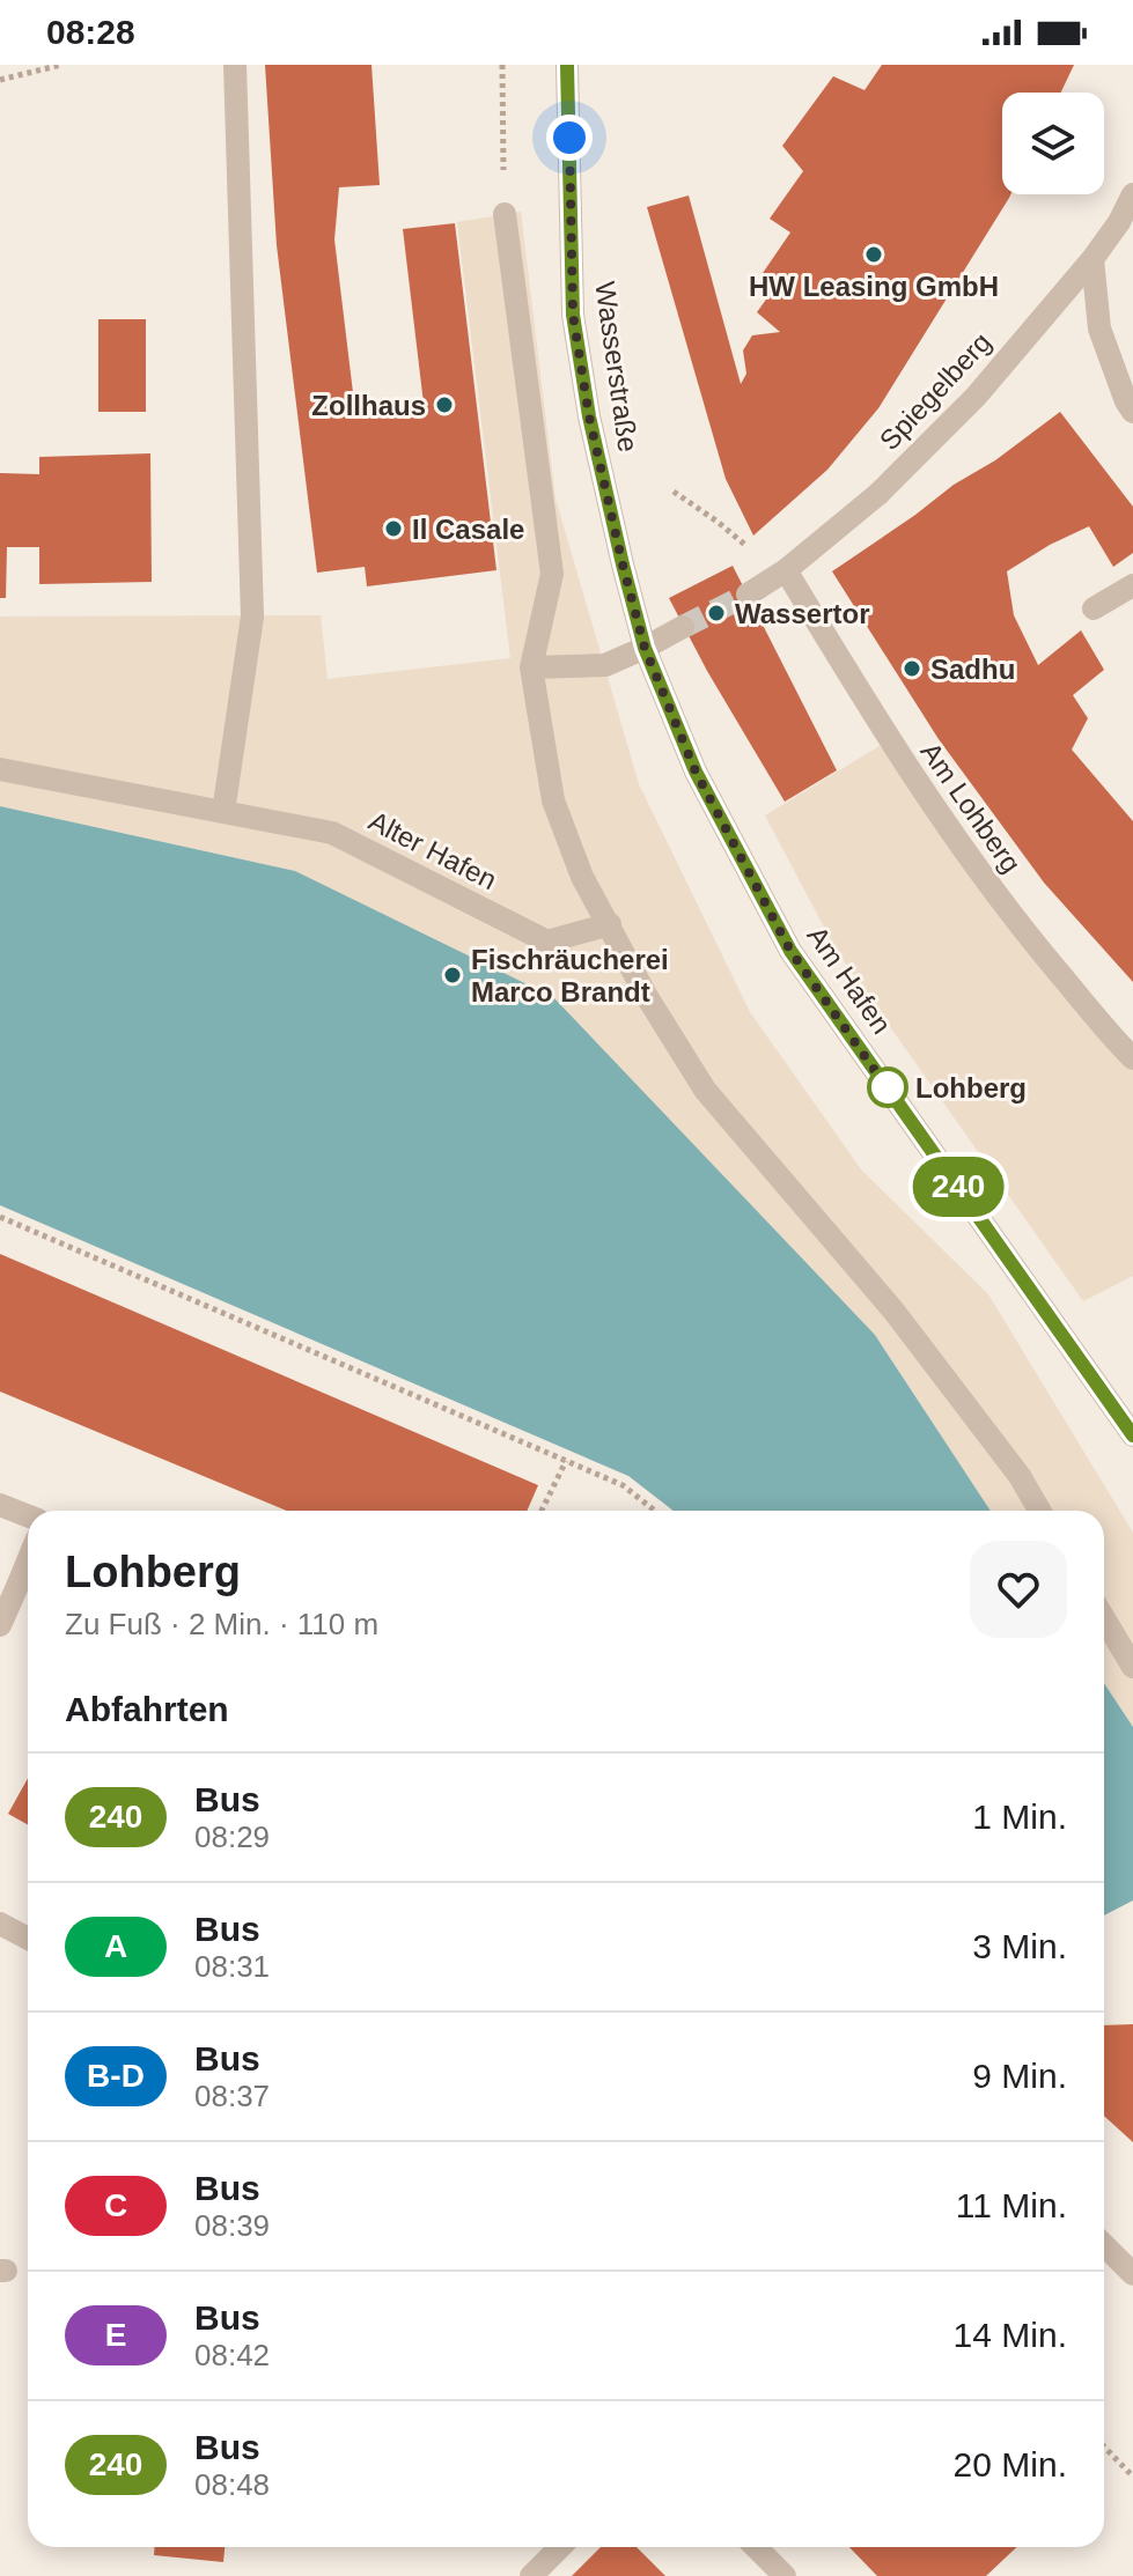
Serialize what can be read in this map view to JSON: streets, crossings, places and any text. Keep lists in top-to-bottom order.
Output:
{
  "streets": {
    "street": [
      "Wasserstraße",
      "Spiegelberg",
      "Am Lohberg",
      "Alter Hafen",
      "Am Hafen"
    ]
  },
  "crossings": [
    ["Wasserstraße", "Am Hafen"],
    ["Spiegelberg", "Am Lohberg"]
  ],
  "places": [
    "HW Leasing GmbH",
    "Zollhaus",
    "Il Casale",
    "Wassertor",
    "Sadhu",
    "Fischräucherei Marco Brandt",
    "Lohberg"
  ],
  "lines": ["bus line 240"],
  "page": {
    "status": "08:28",
    "on_map": "240",
    "heading": [
      ["Lohberg", "Zu Fuß · 2 Min. · 110 m"],
      "Abfahrten"
    ],
    "list": [
      {
        "mark": "240",
        "name": "Bus",
        "note": "08:29",
        "value": "1 Min."
      },
      {
        "mark": "A",
        "name": "Bus",
        "note": "08:31",
        "value": "3 Min."
      },
      {
        "mark": "B-D",
        "name": "Bus",
        "note": "08:37",
        "value": "9 Min."
      },
      {
        "mark": "C",
        "name": "Bus",
        "note": "08:39",
        "value": "11 Min."
      },
      {
        "mark": "E",
        "name": "Bus",
        "note": "08:42",
        "value": "14 Min."
      },
      {
        "mark": "240",
        "name": "Bus",
        "note": "08:48",
        "value": "20 Min."
      }
    ]
  }
}
